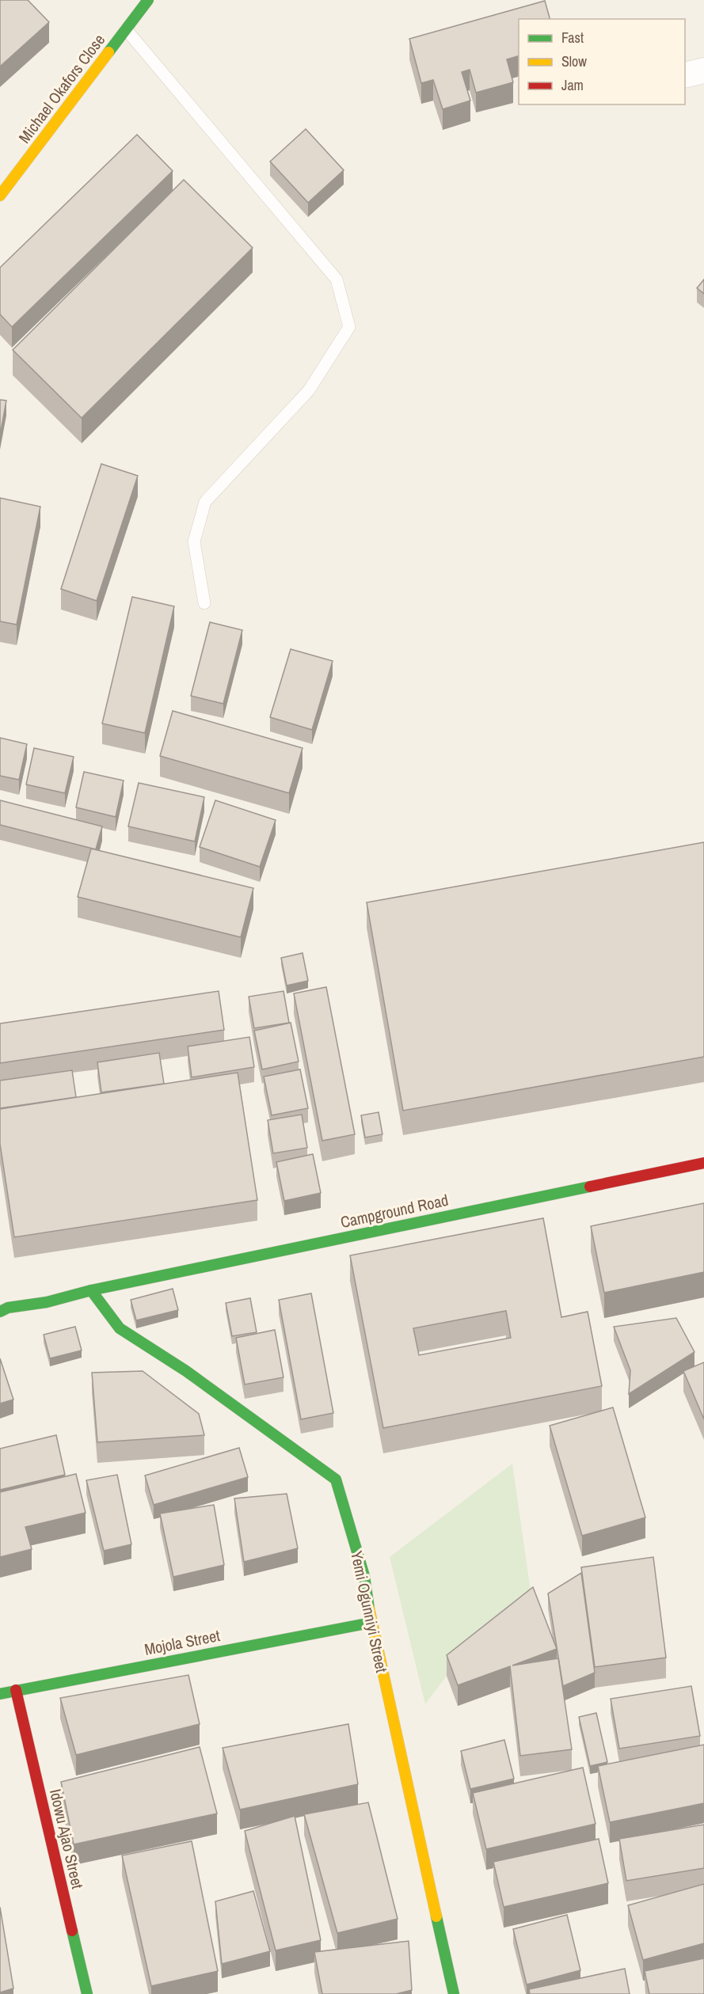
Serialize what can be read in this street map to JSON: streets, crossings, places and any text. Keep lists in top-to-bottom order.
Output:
{
  "streets": {
    "street": [
      "Michael Okafors Close",
      "Campground Road",
      "Yemi Ogunniyi Street",
      "Mojola Street",
      "Idowu Ajao Street"
    ]
  },
  "crossings": [
    ["Campground Road", "Yemi Ogunniyi Street"],
    ["Yemi Ogunniyi Street", "Mojola Street"],
    ["Mojola Street", "Idowu Ajao Street"]
  ],
  "legend": ["Fast", "Slow", "Jam"]
}
